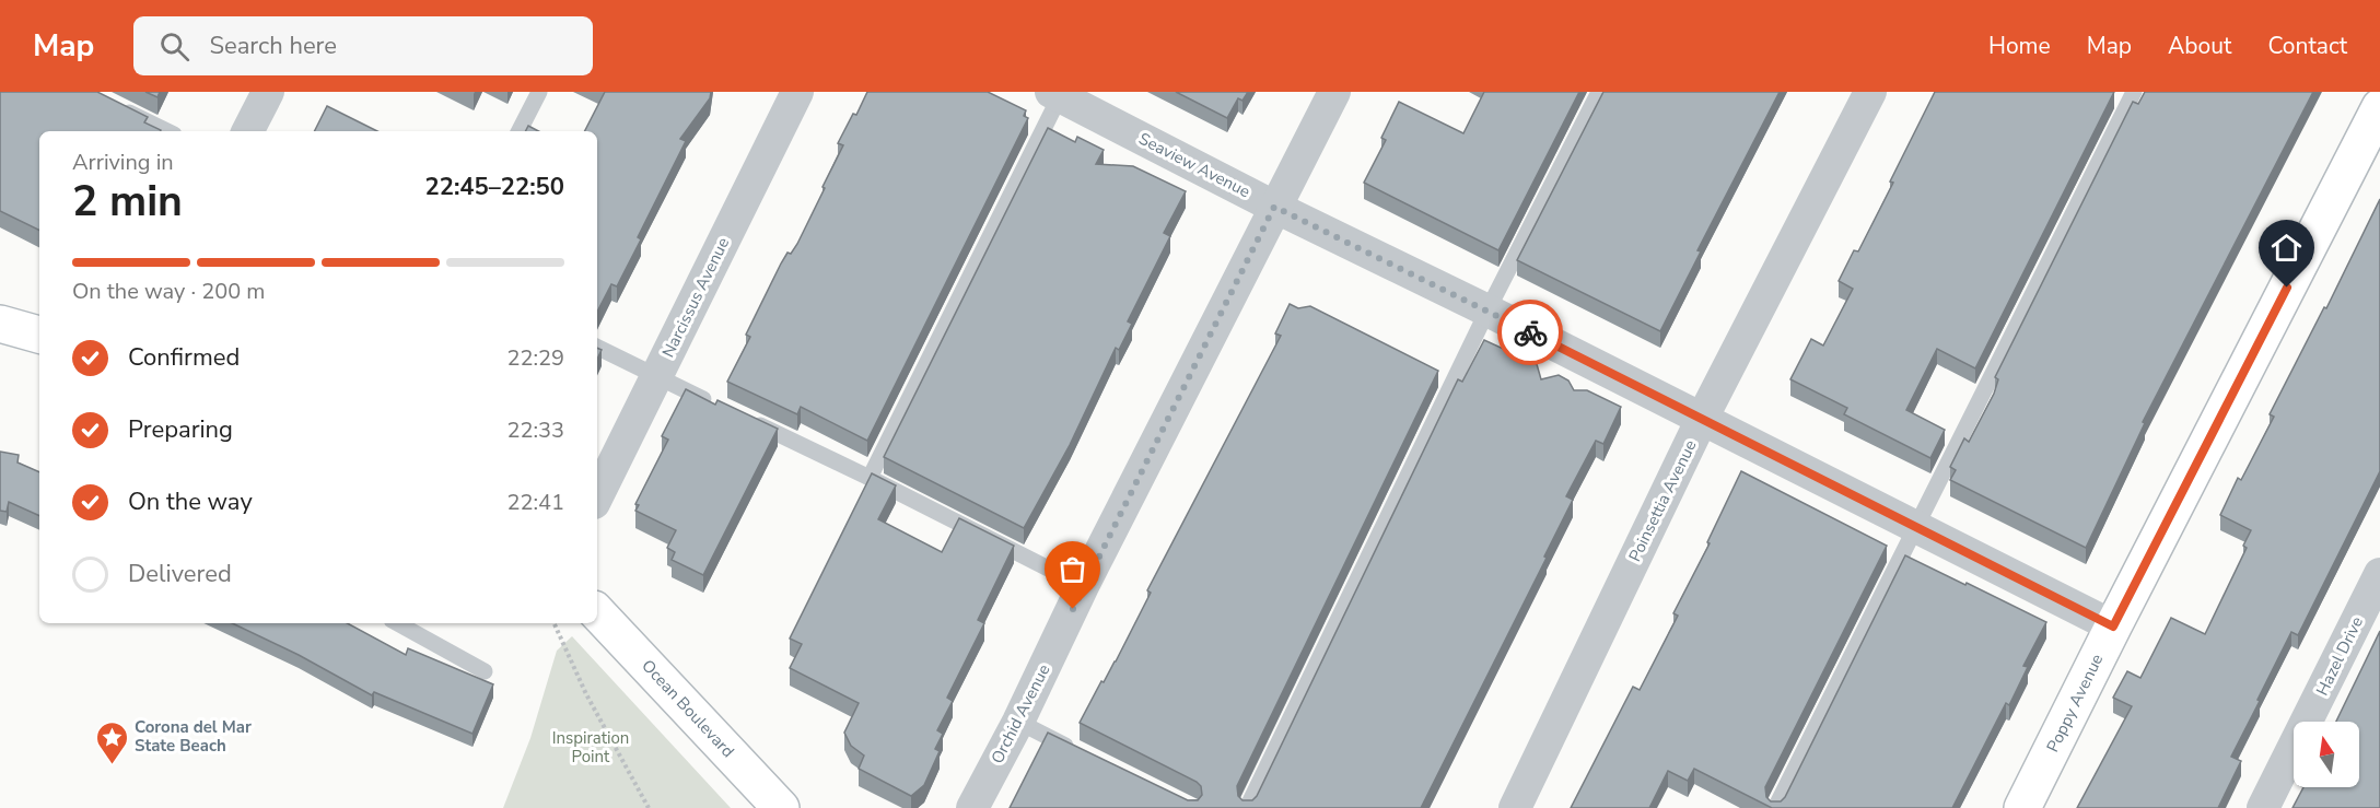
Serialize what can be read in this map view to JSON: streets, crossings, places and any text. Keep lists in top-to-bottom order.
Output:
{
  "streets": {
    "street": [
      "Seaview Avenue",
      "Narcissus Avenue",
      "Poinsettia Avenue",
      "Hazel Drive",
      "Poppy Avenue",
      "Ocean Boulevard",
      "Orchid Avenue"
    ]
  },
  "crossings": [
    ["Seaview Avenue", "Poinsettia Avenue"],
    ["Seaview Avenue", "Poppy Avenue"],
    ["Seaview Avenue", "Orchid Avenue"]
  ],
  "parks": ["Inspiration Point"],
  "places": {
    "place": ["Corona del Mar State Beach"]
  },
  "north": "top",
  "page": {
    "header": "Map",
    "search": "Search here",
    "nav": [
      "Home",
      "Map",
      "About",
      "Contact"
    ],
    "heading": ["2 min", "Arriving in", "22:45–22:50"],
    "bar": "On the way · 200 m",
    "list": [
      ["Confirmed", "22:29"],
      ["Preparing", "22:33"],
      ["On the way", "22:41"],
      "Delivered"
    ]
  }
}
